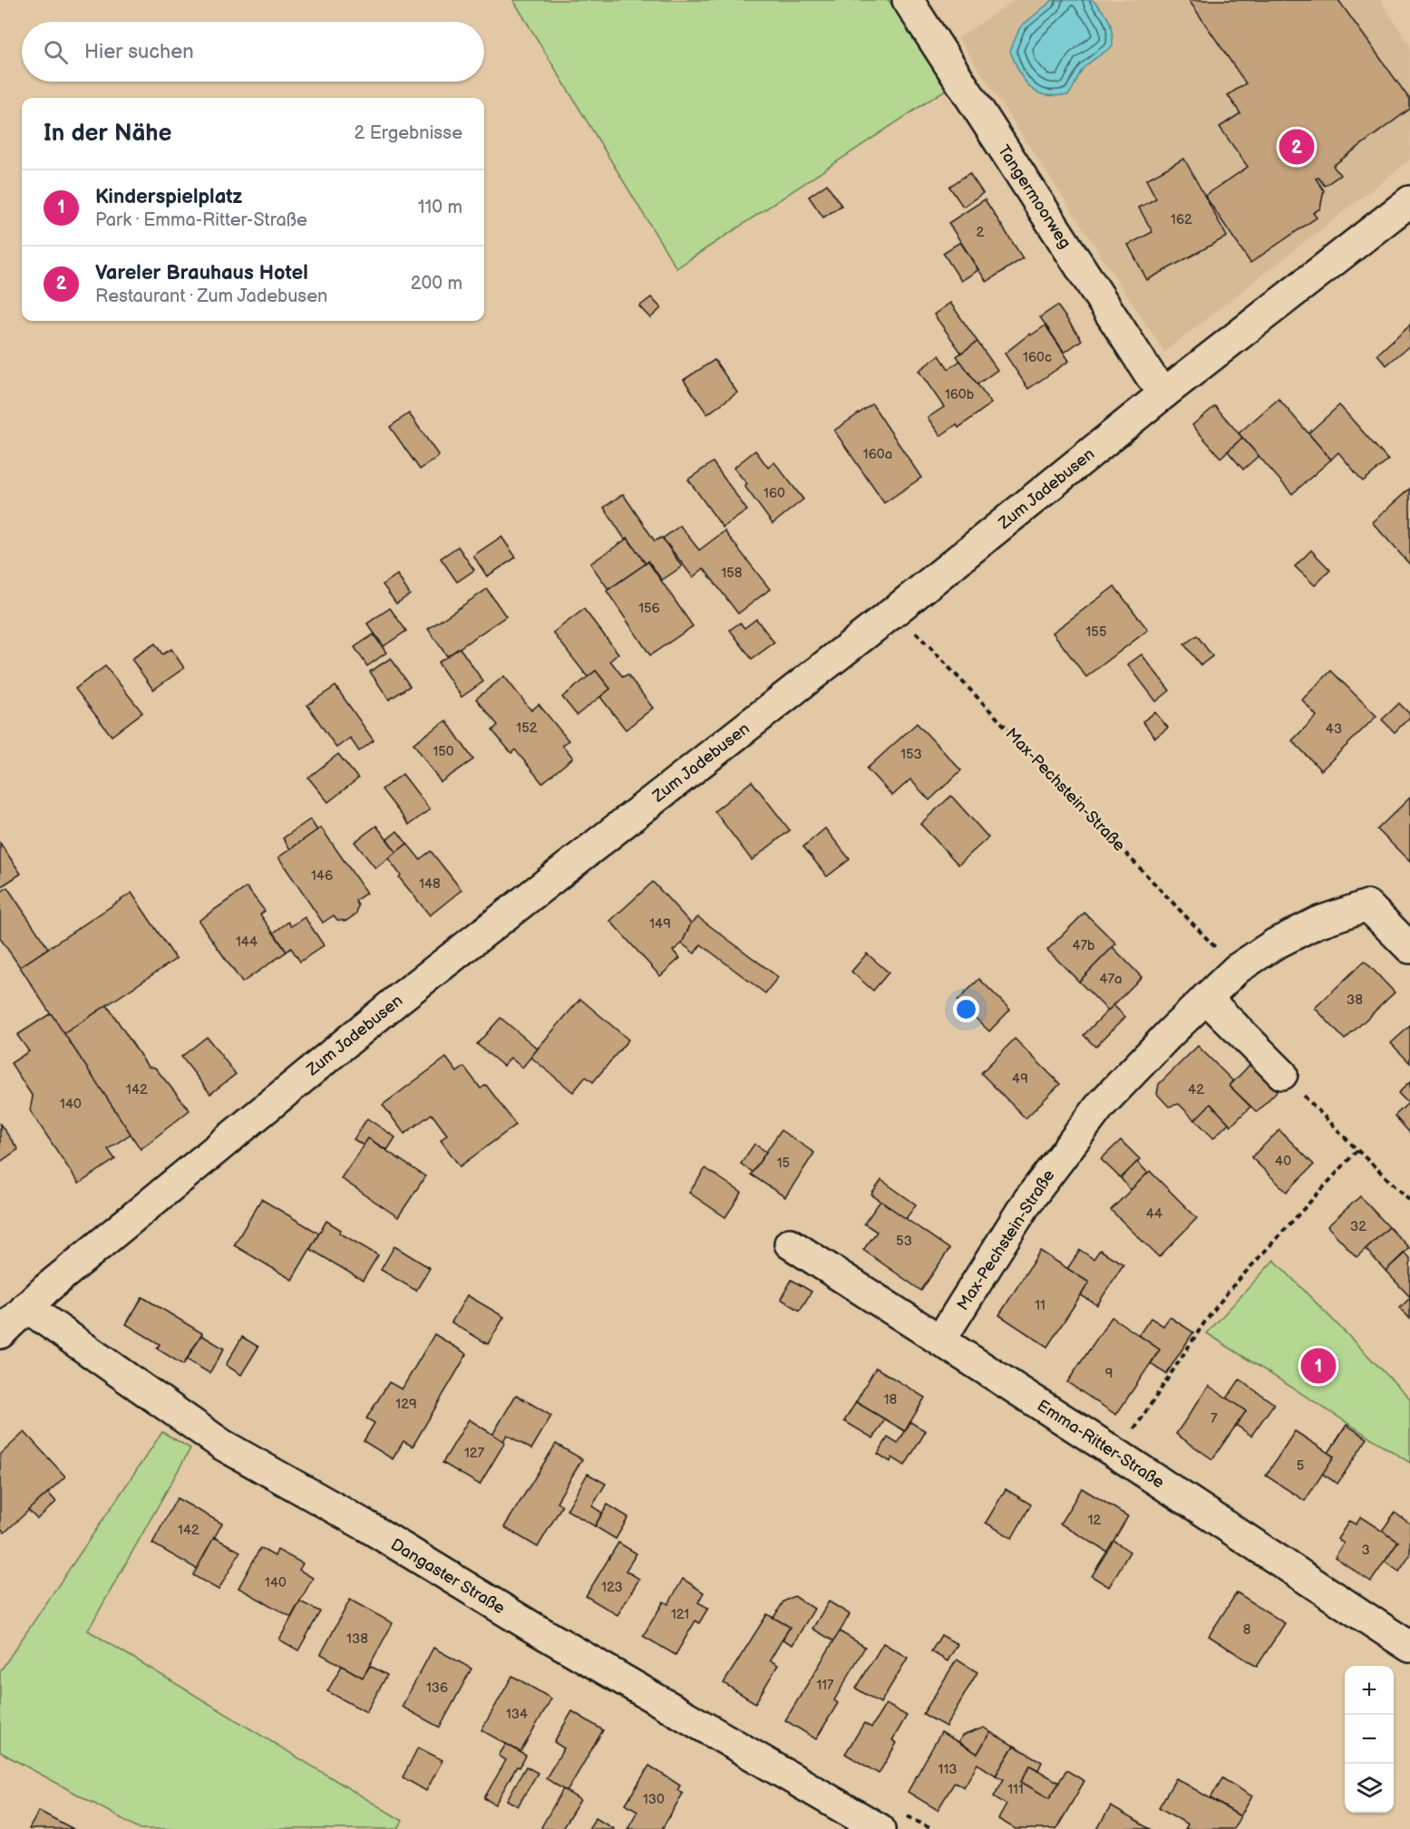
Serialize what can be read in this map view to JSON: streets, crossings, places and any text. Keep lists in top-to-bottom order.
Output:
{
  "streets": {
    "street": [
      "Tangermoorweg",
      "Zum Jadebusen",
      "Max-Pechstein-Straße",
      "Emma-Ritter-Straße",
      "Dangaster Straße"
    ]
  },
  "crossings": [
    ["Tangermoorweg", "Zum Jadebusen"],
    ["Zum Jadebusen", "Max-Pechstein-Straße"],
    ["Zum Jadebusen", "Dangaster Straße"],
    ["Max-Pechstein-Straße", "Emma-Ritter-Straße"]
  ],
  "house_numbers": [
    "162",
    "2",
    "160c",
    "160b",
    "160a",
    "160",
    "158",
    "156",
    "155",
    "152",
    "43",
    "150",
    "153",
    "146",
    "148",
    "149",
    "144",
    "47b",
    "47a",
    "38",
    "49",
    "142",
    "42",
    "140",
    "40",
    "15",
    "44",
    "32",
    "53",
    "11",
    "9",
    "18",
    "129",
    "7",
    "127",
    "5",
    "12",
    "142",
    "3",
    "140",
    "123",
    "121",
    "8",
    "138",
    "117",
    "136",
    "134",
    "113",
    "111",
    "130"
  ],
  "page": {
    "search": "Hier suchen",
    "heading": ["In der Nähe", "2 Ergebnisse"],
    "pins": ["2", "1"],
    "list": [
      {
        "mark": "1",
        "name": "Kinderspielplatz",
        "note": "Park · Emma-Ritter-Straße",
        "value": "110 m"
      },
      {
        "mark": "2",
        "name": "Vareler Brauhaus Hotel",
        "note": "Restaurant · Zum Jadebusen",
        "value": "200 m"
      }
    ],
    "map_buttons": ["+", "−"]
  }
}
